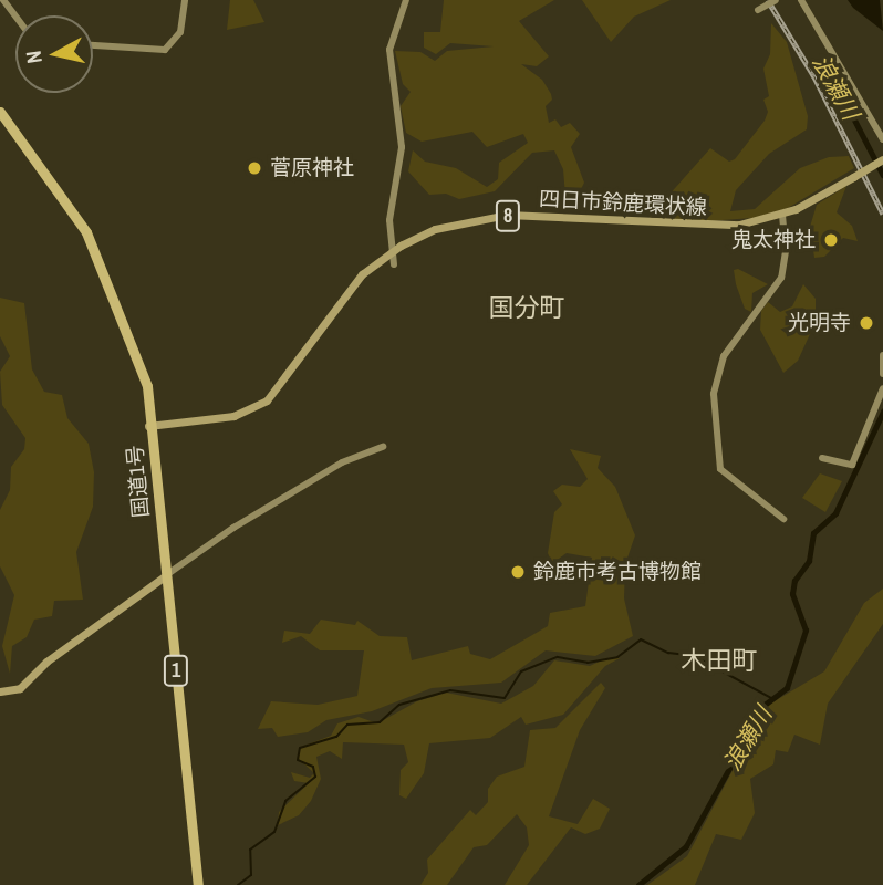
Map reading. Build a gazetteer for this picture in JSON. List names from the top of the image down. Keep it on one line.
{"streets":{"highway":["国道1号","1"],"main road":["四日市鈴鹿環状線","8"]},"crossings":[["四日市鈴鹿環状線","国道1号"]],"districts":["国分町","木田町"],"water":["浪瀬川"],"places":["菅原神社","鬼太神社","光明寺","鈴鹿市考古博物館"],"north":"left"}
